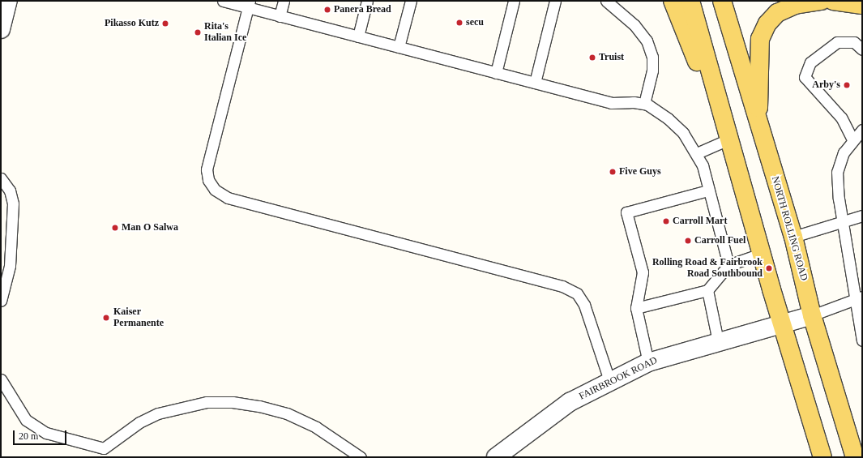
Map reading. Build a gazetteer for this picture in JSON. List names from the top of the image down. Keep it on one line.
{"streets":{"main road":["NORTH ROLLING ROAD"],"street":["FAIRBROOK ROAD"]},"crossings":[["NORTH ROLLING ROAD","FAIRBROOK ROAD"]],"places":["Panera Bread","secu","Pikasso Kutz","Rita's Italian Ice","Truist","Arby's","Five Guys","Carroll Mart","Man O Salwa","Carroll Fuel","Rolling Road & Fairbrook Road Southbound","Kaiser Permanente"],"scale_bar":"20 m"}
